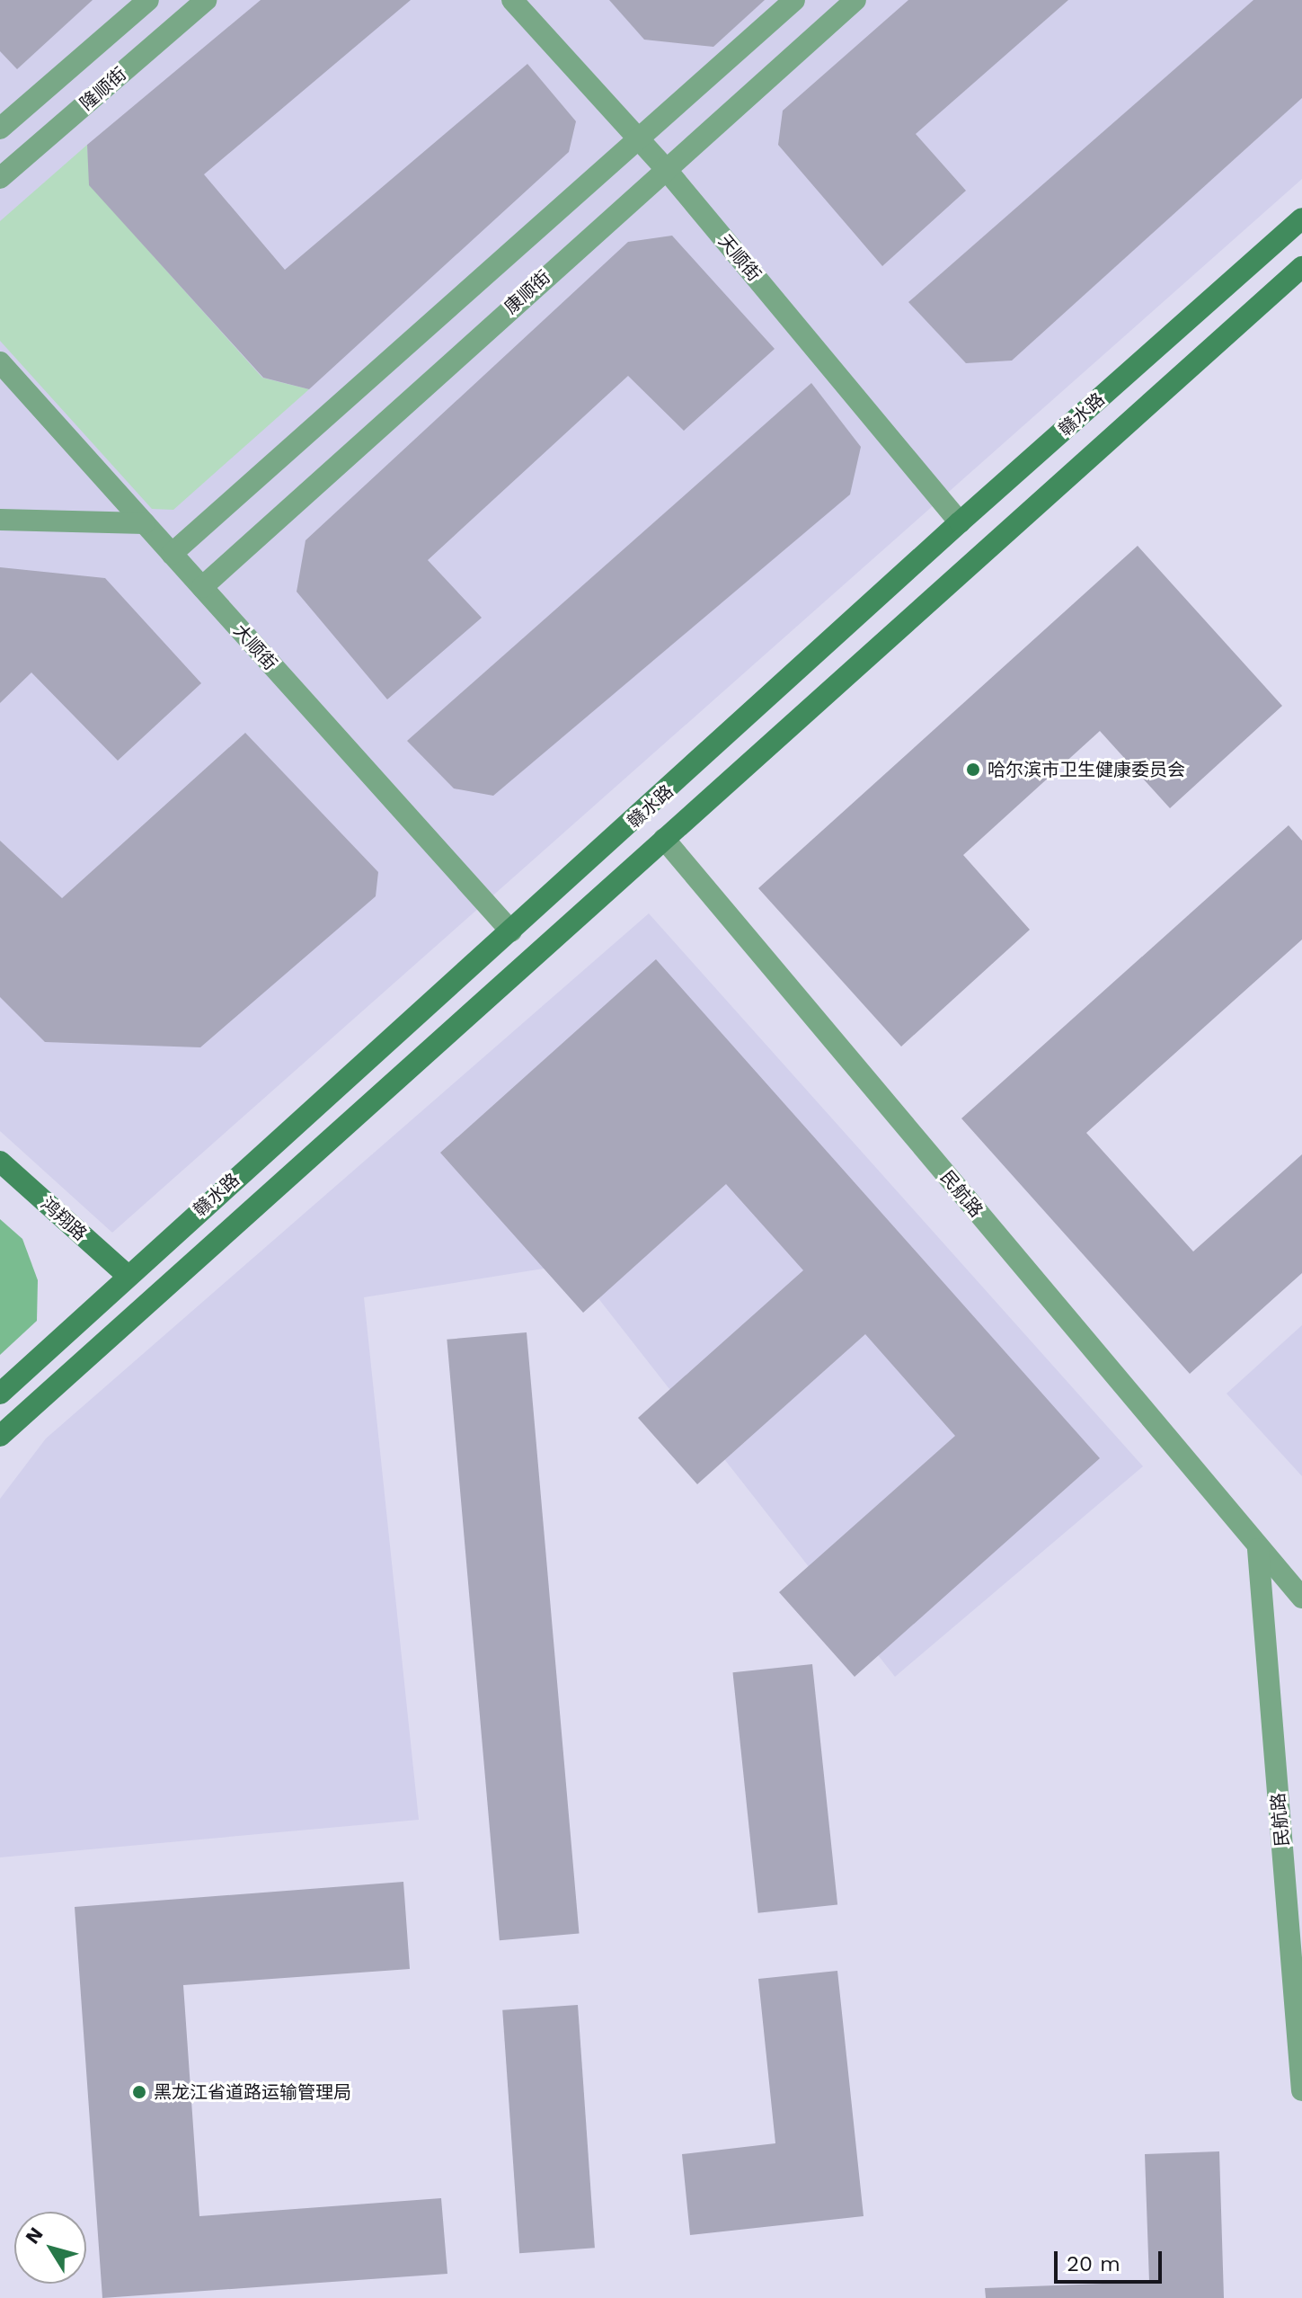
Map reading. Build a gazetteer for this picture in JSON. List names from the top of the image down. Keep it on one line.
{"streets":{"main road":["赣水路","鸿翔路"],"street":["隆顺街","天顺街","康顺街","大顺街","民航路"]},"crossings":[["天顺街","康顺街"],["天顺街","赣水路"],["康顺街","大顺街"],["赣水路","大顺街"],["赣水路","民航路"],["赣水路","鸿翔路"]],"places":["哈尔滨市卫生健康委员会","黑龙江省道路运输管理局"],"scale_bar":"20 m","north":"top left"}
